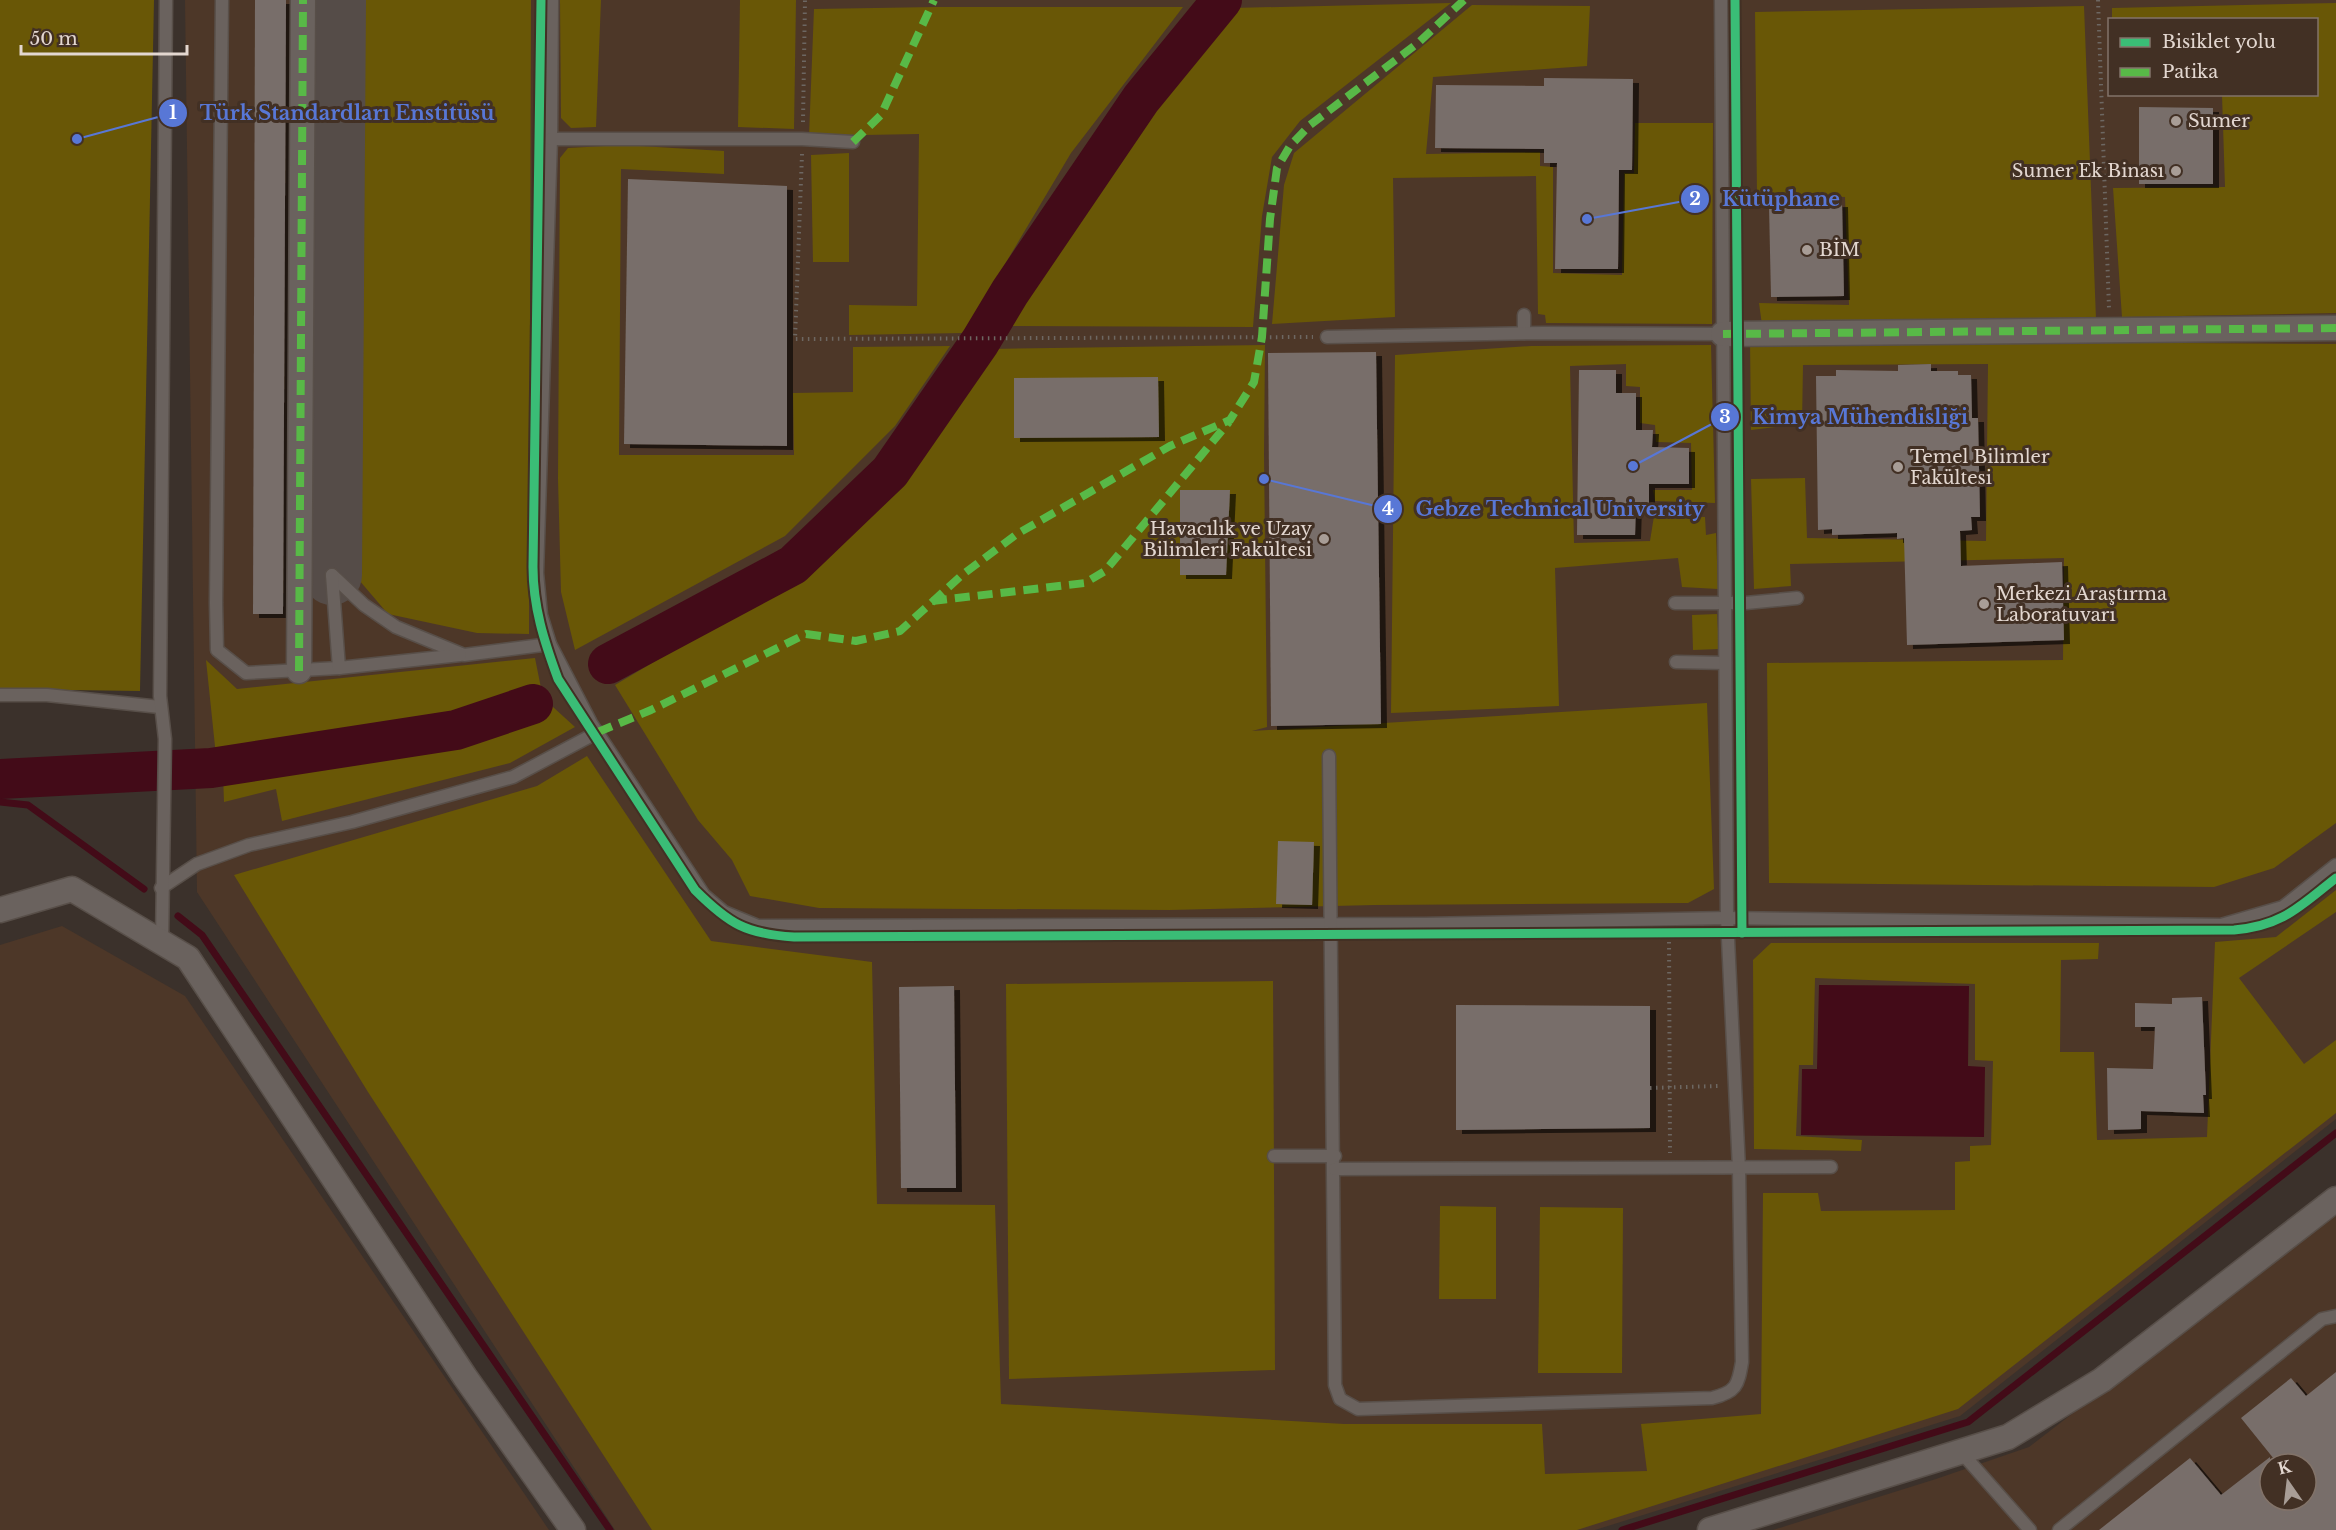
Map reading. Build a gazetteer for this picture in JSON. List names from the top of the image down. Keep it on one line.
{"places":["Sumer","Türk Standardları Enstitüsü","Sumer Ek Binası","Kütüphane","BİM","Kimya Mühendisliği","Temel Bilimler Fakültesi","Gebze Technical University","Havacılık ve Uzay Bilimleri Fakültesi","Merkezi Araştırma Laboratuvarı"],"legend":["Bisiklet yolu","Patika"],"scale_bar":"50 m","north":"top"}
